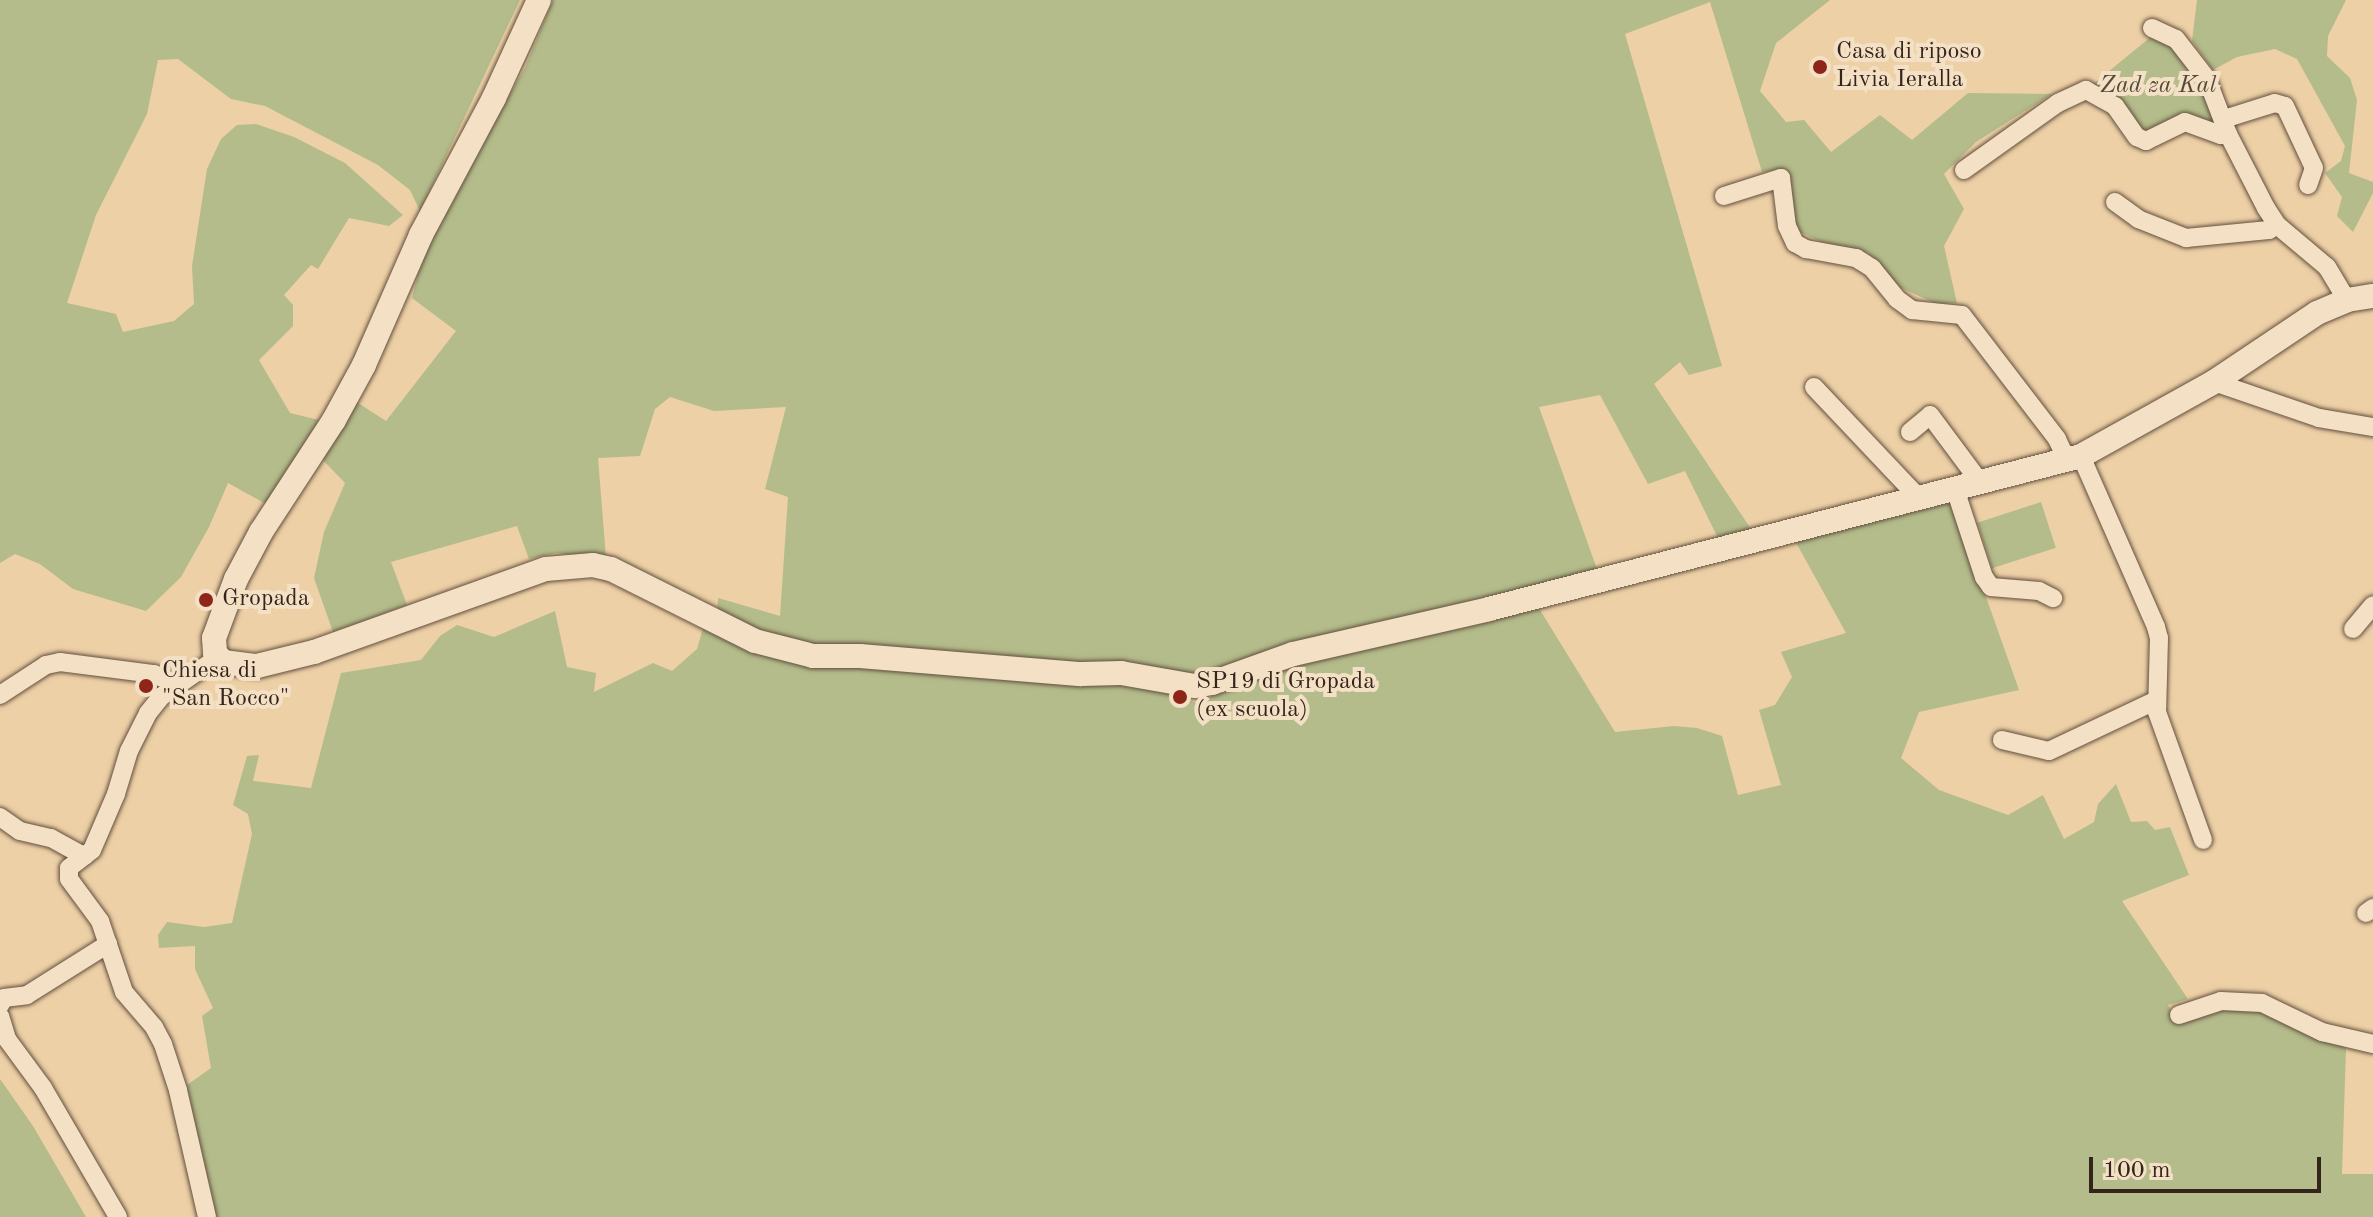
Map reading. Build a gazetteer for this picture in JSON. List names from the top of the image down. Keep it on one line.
{"parks":["Zad za Kal"],"places":["Casa di riposo Livia Ieralla","Gropada","Chiesa di \"San Rocco\"","SP19 di Gropada (ex scuola)"],"scale_bar":"100 m"}
